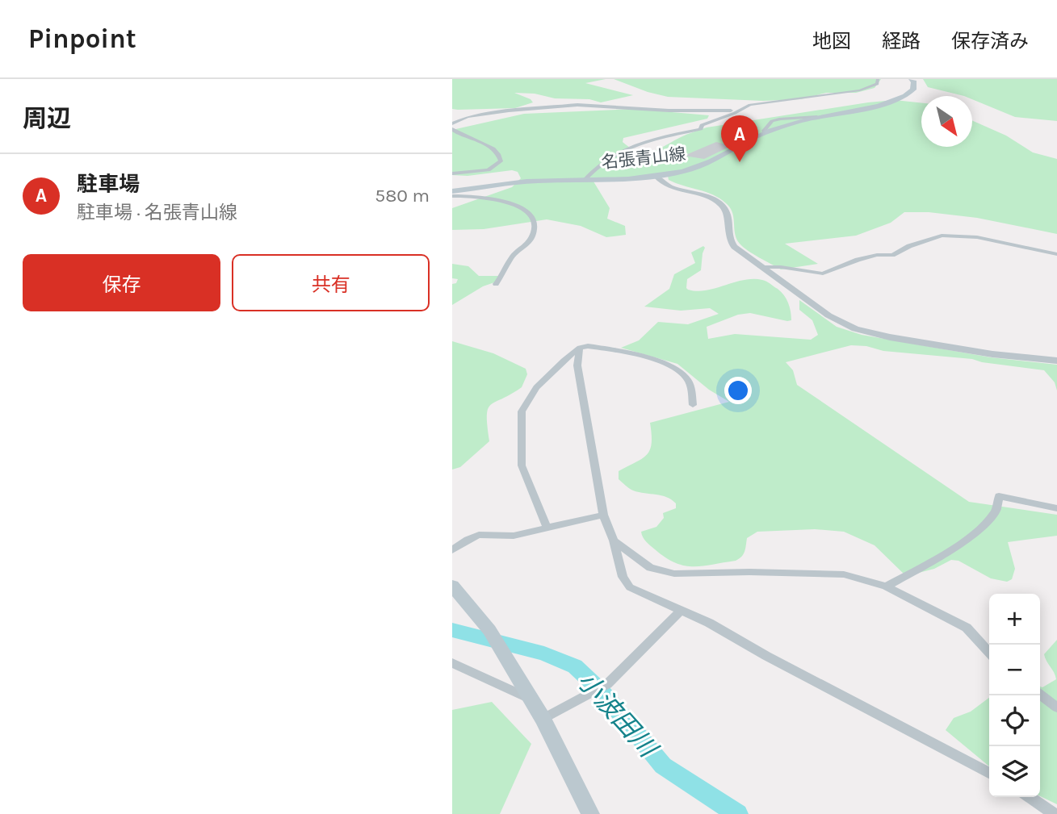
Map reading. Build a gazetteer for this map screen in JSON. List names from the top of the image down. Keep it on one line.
{"streets":{"main road":["名張青山線"]},"water":["小波田川"],"north":"bottom right","page":{"header":"Pinpoint","nav":["地図","経路","保存済み"],"heading":"周辺","pins":"A","list":[{"mark":"A","name":"駐車場","note":"駐車場 · 名張青山線","value":"580 m"}],"buttons":["保存","共有"],"map_buttons":["+","−"]}}
